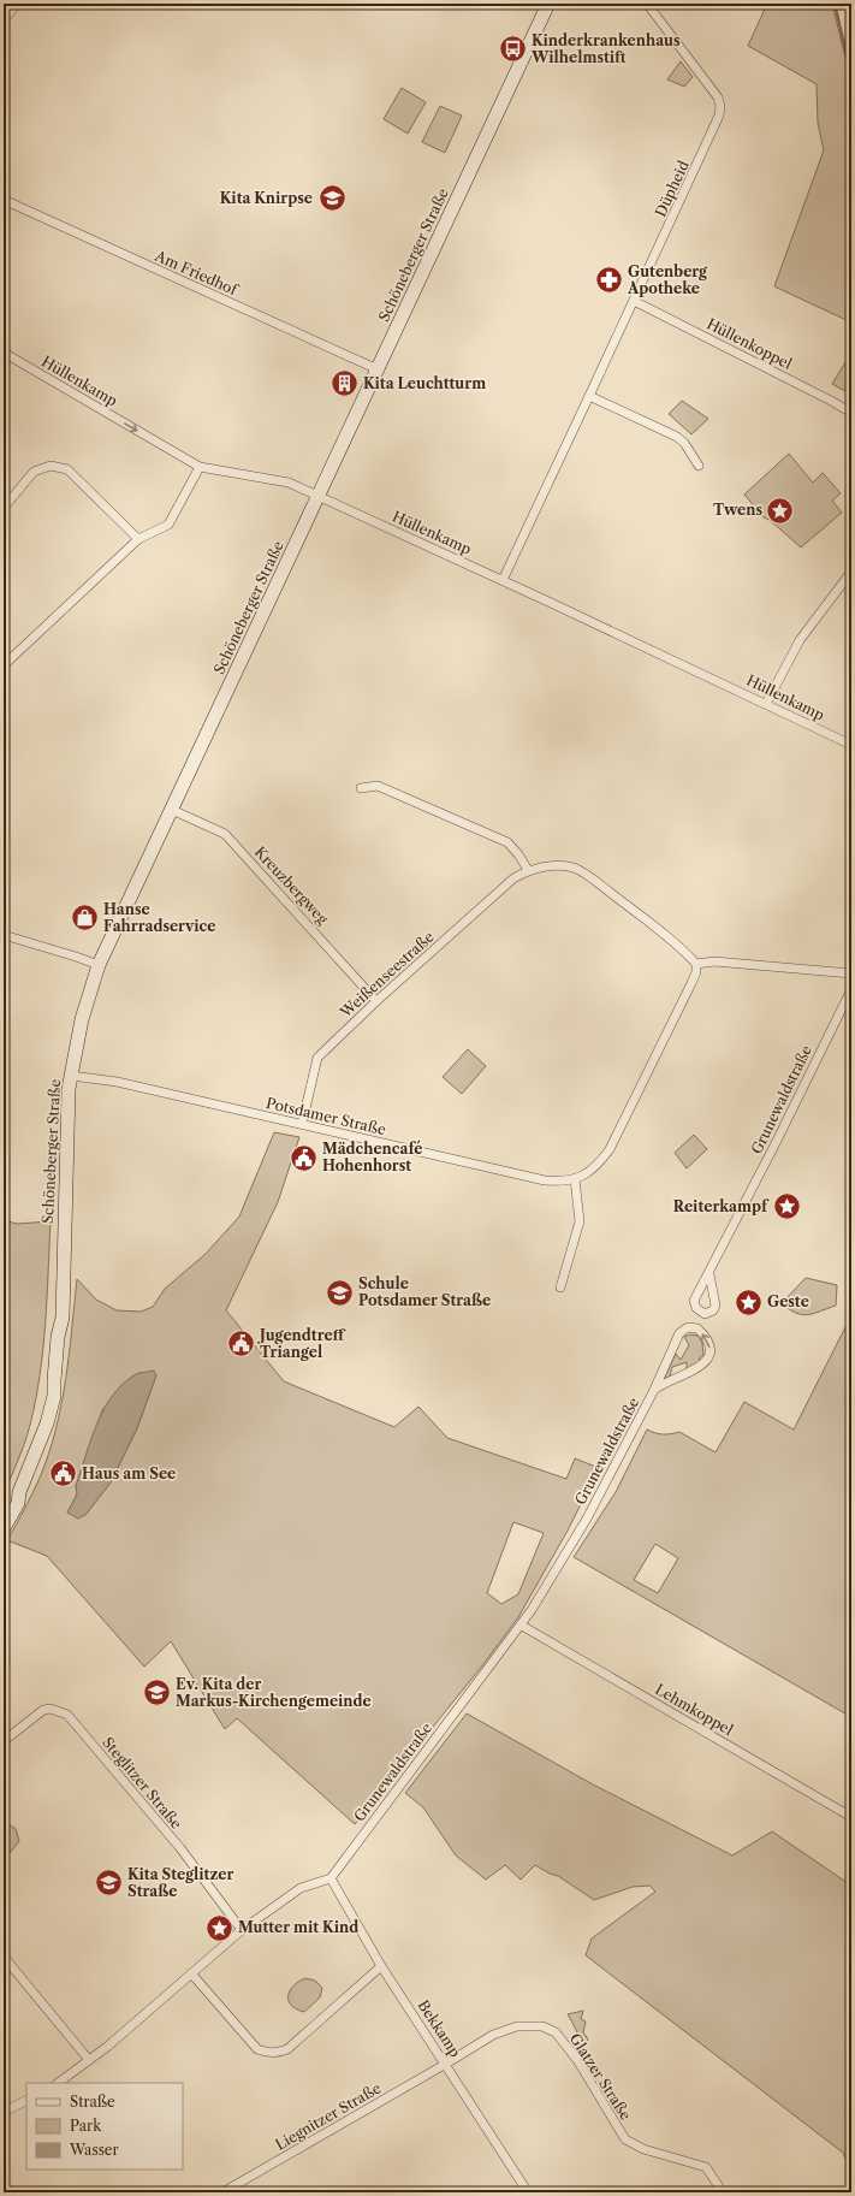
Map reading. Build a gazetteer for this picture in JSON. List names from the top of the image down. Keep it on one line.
{"streets":{"street":["Düpheid","Schöneberger Straße","Am Friedhof","Hüllenkoppel","Hüllenkamp","Kreuzbergweg","Weißenseestraße","Grunewaldstraße","Potsdamer Straße","Lehmkoppel","Steglitzer Straße","Bekkamp","Glatzer Straße","Liegnitzer Straße"]},"crossings":[["Düpheid","Hüllenkoppel"],["Düpheid","Hüllenkamp"],["Schöneberger Straße","Am Friedhof"],["Schöneberger Straße","Hüllenkamp"],["Schöneberger Straße","Kreuzbergweg"],["Schöneberger Straße","Potsdamer Straße"],["Kreuzbergweg","Weißenseestraße"],["Weißenseestraße","Potsdamer Straße"],["Grunewaldstraße","Lehmkoppel"],["Grunewaldstraße","Bekkamp"],["Bekkamp","Glatzer Straße"],["Bekkamp","Liegnitzer Straße"],["Glatzer Straße","Liegnitzer Straße"]],"places":{"bus stop":["Kinderkrankenhaus Wilhelmstift"],"school or university":["Kita Knirpse","Schule Potsdamer Straße","Ev. Kita der Markus-Kirchengemeinde","Kita Steglitzer Straße"],"pharmacy":["Gutenberg Apotheke"],"building":["Kita Leuchtturm"],"place":["Twens","Reiterkampf","Geste","Mutter mit Kind"],"shop":["Hanse Fahrradservice"],"public building":["Mädchencafé Hohenhorst","Jugendtreff Triangel","Haus am See"]},"legend":["Straße","Park","Wasser"]}
